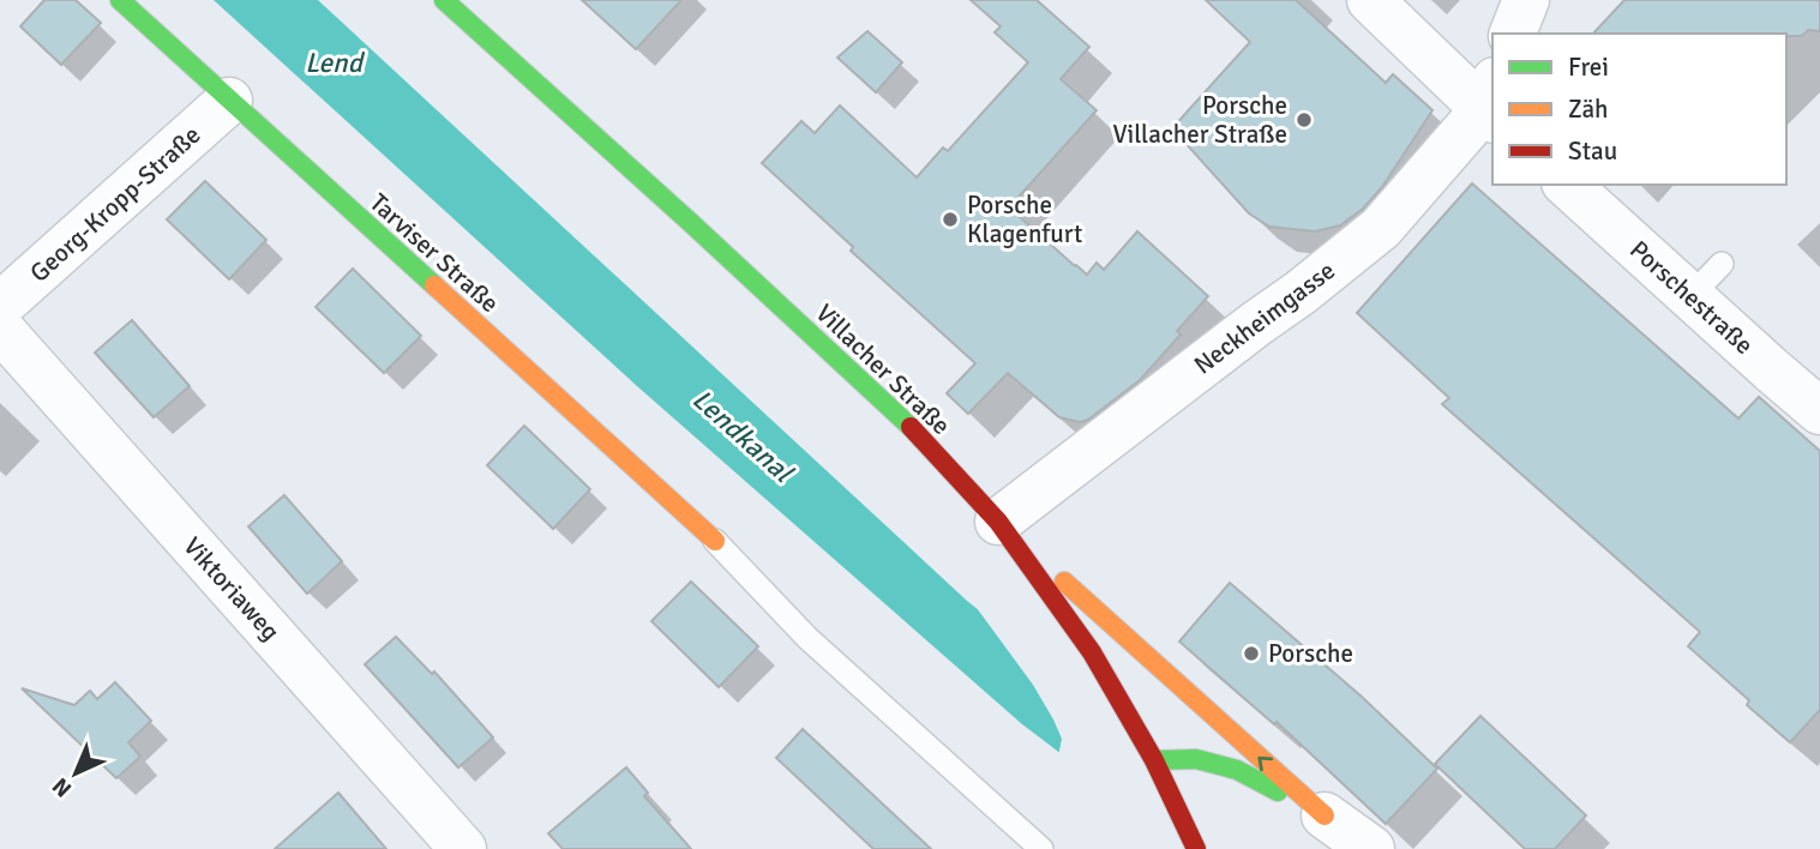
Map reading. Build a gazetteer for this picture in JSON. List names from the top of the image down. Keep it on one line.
{"streets":{"main road":["Tarviser Straße","Villacher Straße"],"street":["Georg-Kropp-Straße","Porschestraße","Neckheimgasse","Viktoriaweg"]},"crossings":[["Georg-Kropp-Straße","Tarviser Straße"],["Neckheimgasse","Villacher Straße"]],"water":["Lend","Lendkanal"],"places":["Porsche Villacher Straße","Porsche Klagenfurt","Porsche"],"legend":["Frei","Zäh","Stau"],"north":"bottom left"}
